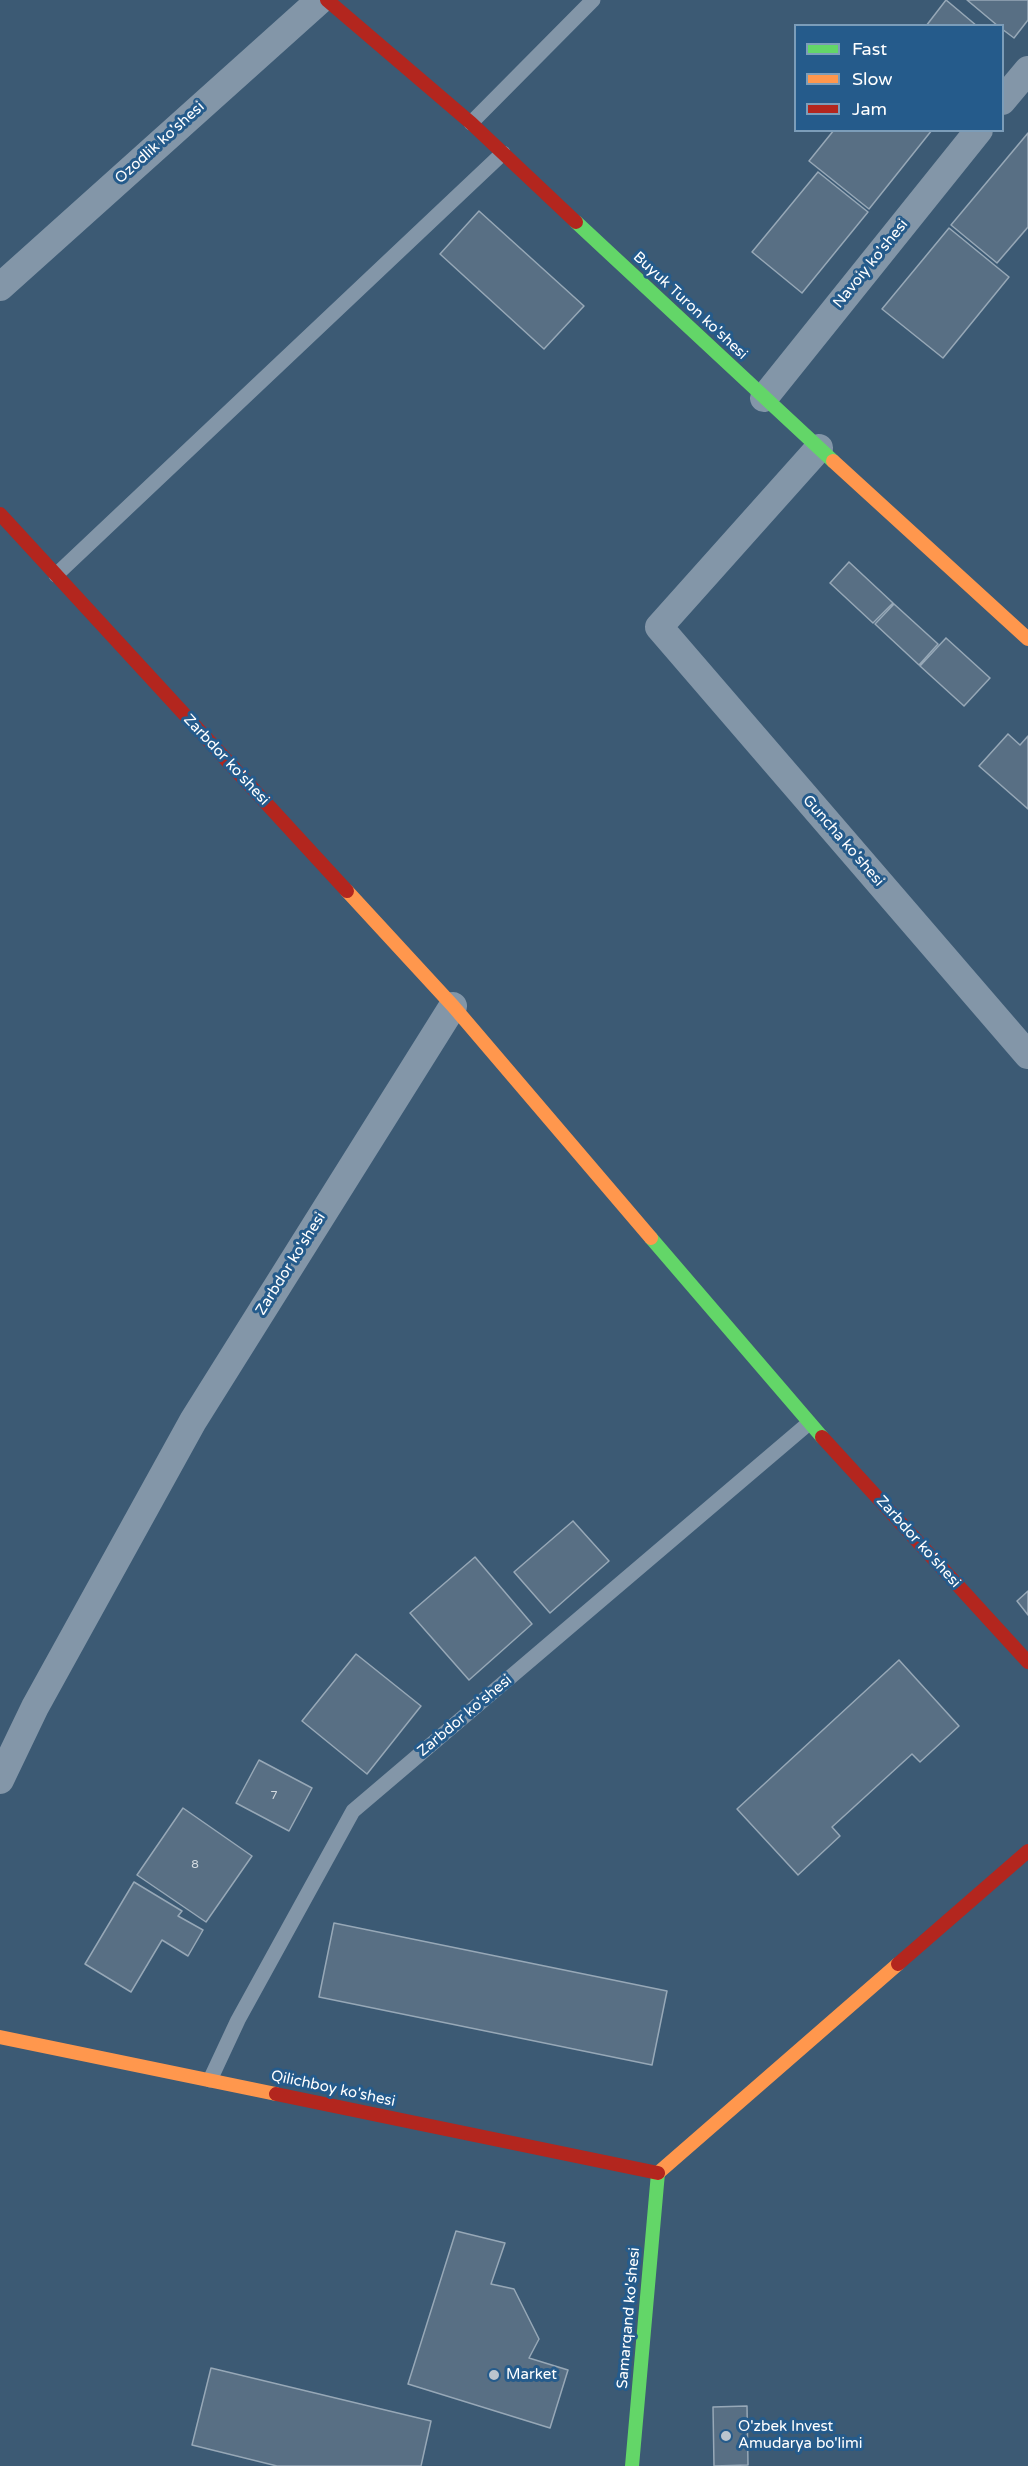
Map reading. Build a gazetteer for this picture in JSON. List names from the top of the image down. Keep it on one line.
{"streets":{"street":["Ozodlik ko'shesi","Navoiy ko'shesi","Buyuk Turon ko'shesi","Zarbdor ko'shesi","Guncha ko'shesi","Qilichboy ko'shesi","Samarqand ko'shesi"]},"crossings":[["Navoiy ko'shesi","Buyuk Turon ko'shesi"],["Buyuk Turon ko'shesi","Guncha ko'shesi"],["Zarbdor ko'shesi","Qilichboy ko'shesi"],["Qilichboy ko'shesi","Samarqand ko'shesi"]],"places":["Market","O'zbek Invest Amudarya bo'limi"],"house_numbers":["7","8"],"legend":["Fast","Slow","Jam"]}
